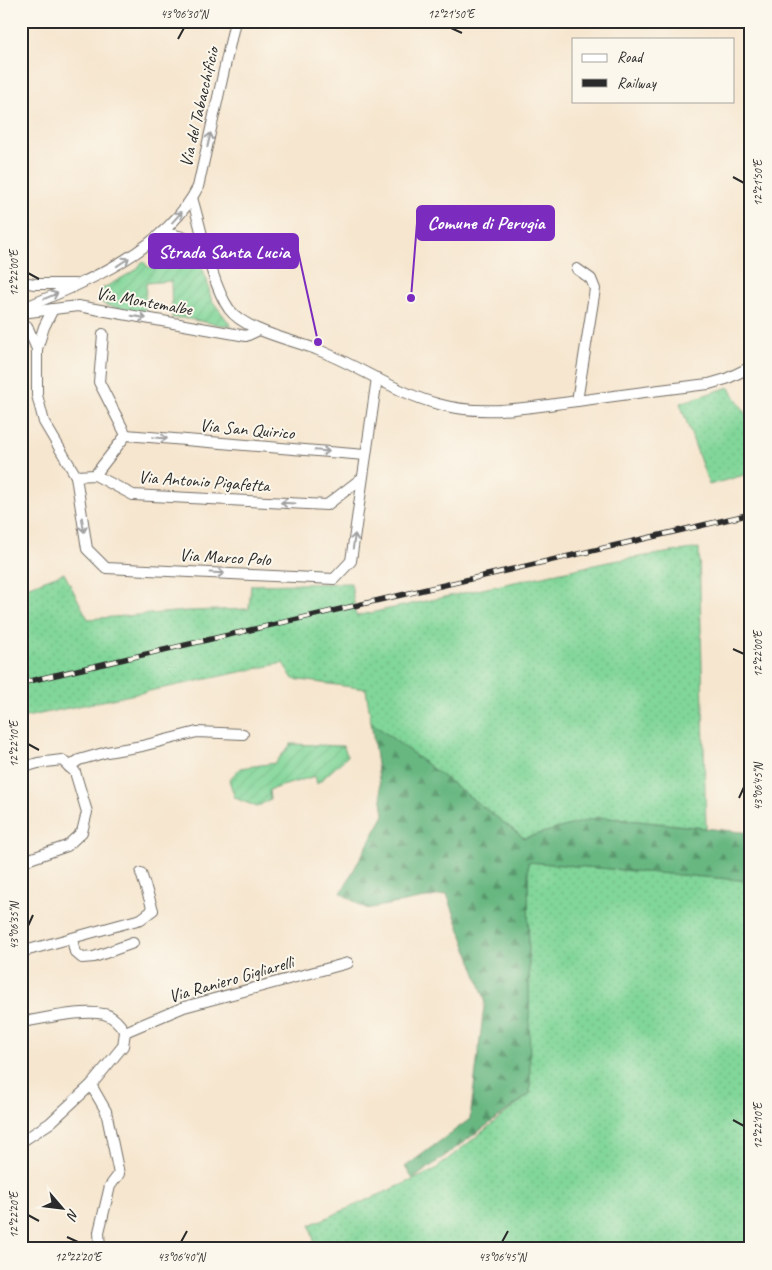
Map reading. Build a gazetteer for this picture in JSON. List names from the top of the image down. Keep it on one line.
{"streets":{"street":["Via del Tabacchificio","Via Montemalbe","Via San Quirico","Via Antonio Pigafetta","Via Marco Polo","Via Raniero Gigliarelli"]},"crossings":[["Via Antonio Pigafetta","Via Marco Polo"]],"one_way":["Via del Tabacchificio","Via Montemalbe","Via San Quirico","Via Antonio Pigafetta"],"places":["Comune di Perugia","Strada Santa Lucia"],"legend":["Road","Railway"],"north":"bottom right","coordinates":["43°06'30\"N","12°21'50\"E","12°22'00\"E","12°22'10\"E","43°06'45\"N","43°06'35\"N","12°22'20\"E","43°06'40\"N"]}
